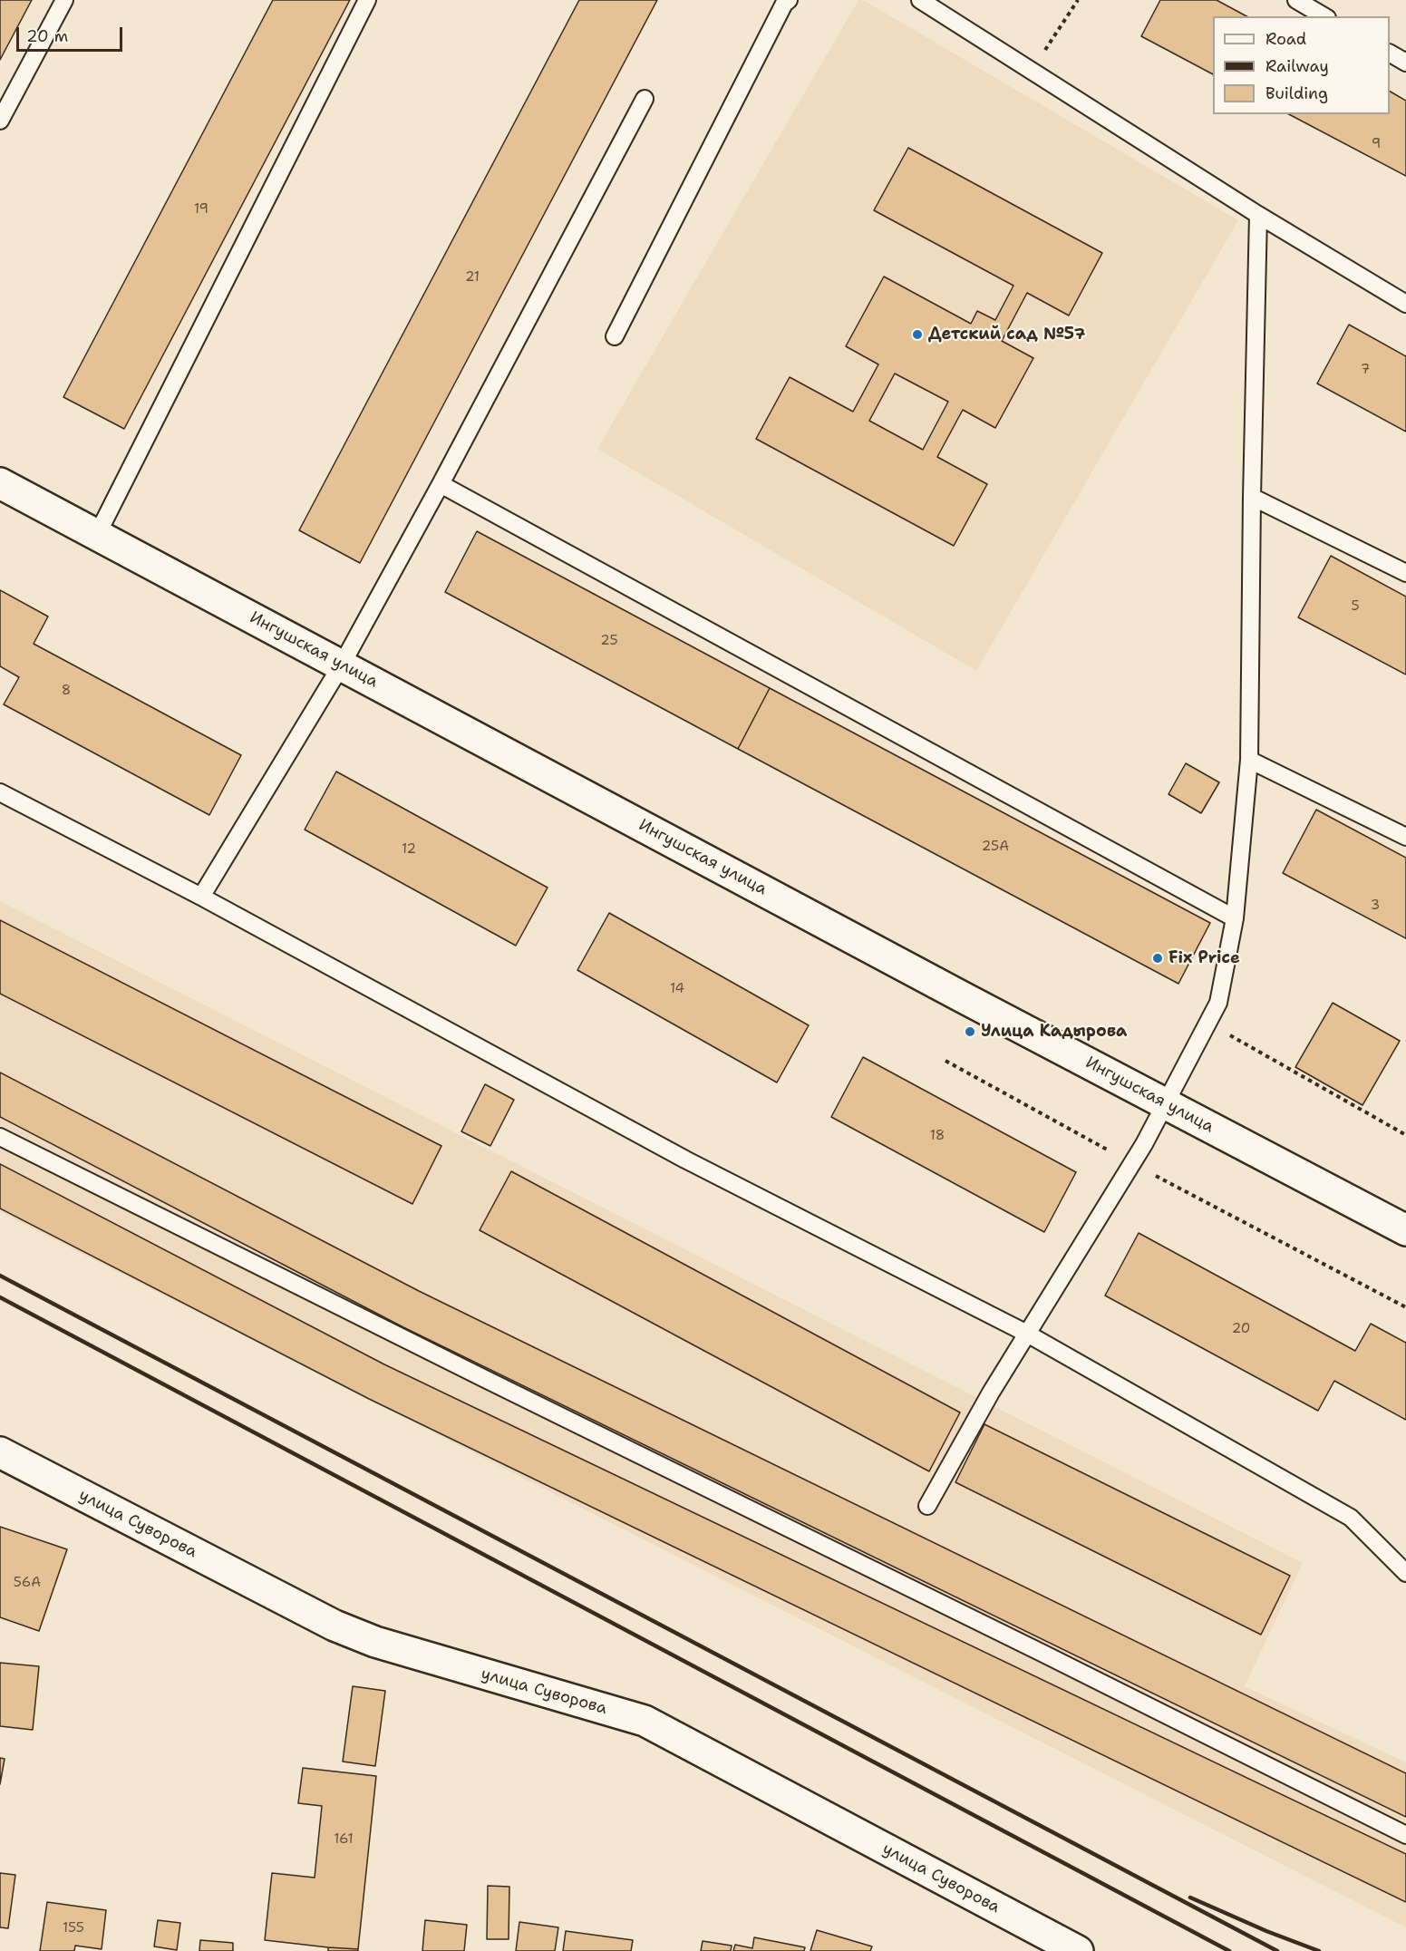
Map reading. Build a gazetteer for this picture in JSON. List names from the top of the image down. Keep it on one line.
{"streets":{"street":["Ингушская улица","улица Суворова"]},"places":["Детский сад №57","Fix Price","Улица Кадырова"],"house_numbers":["9","19","21","7","5","25","8","25А","12","3","14","18","20","56А","161","155"],"legend":["Road","Railway","Building"],"scale_bar":"20 m"}
